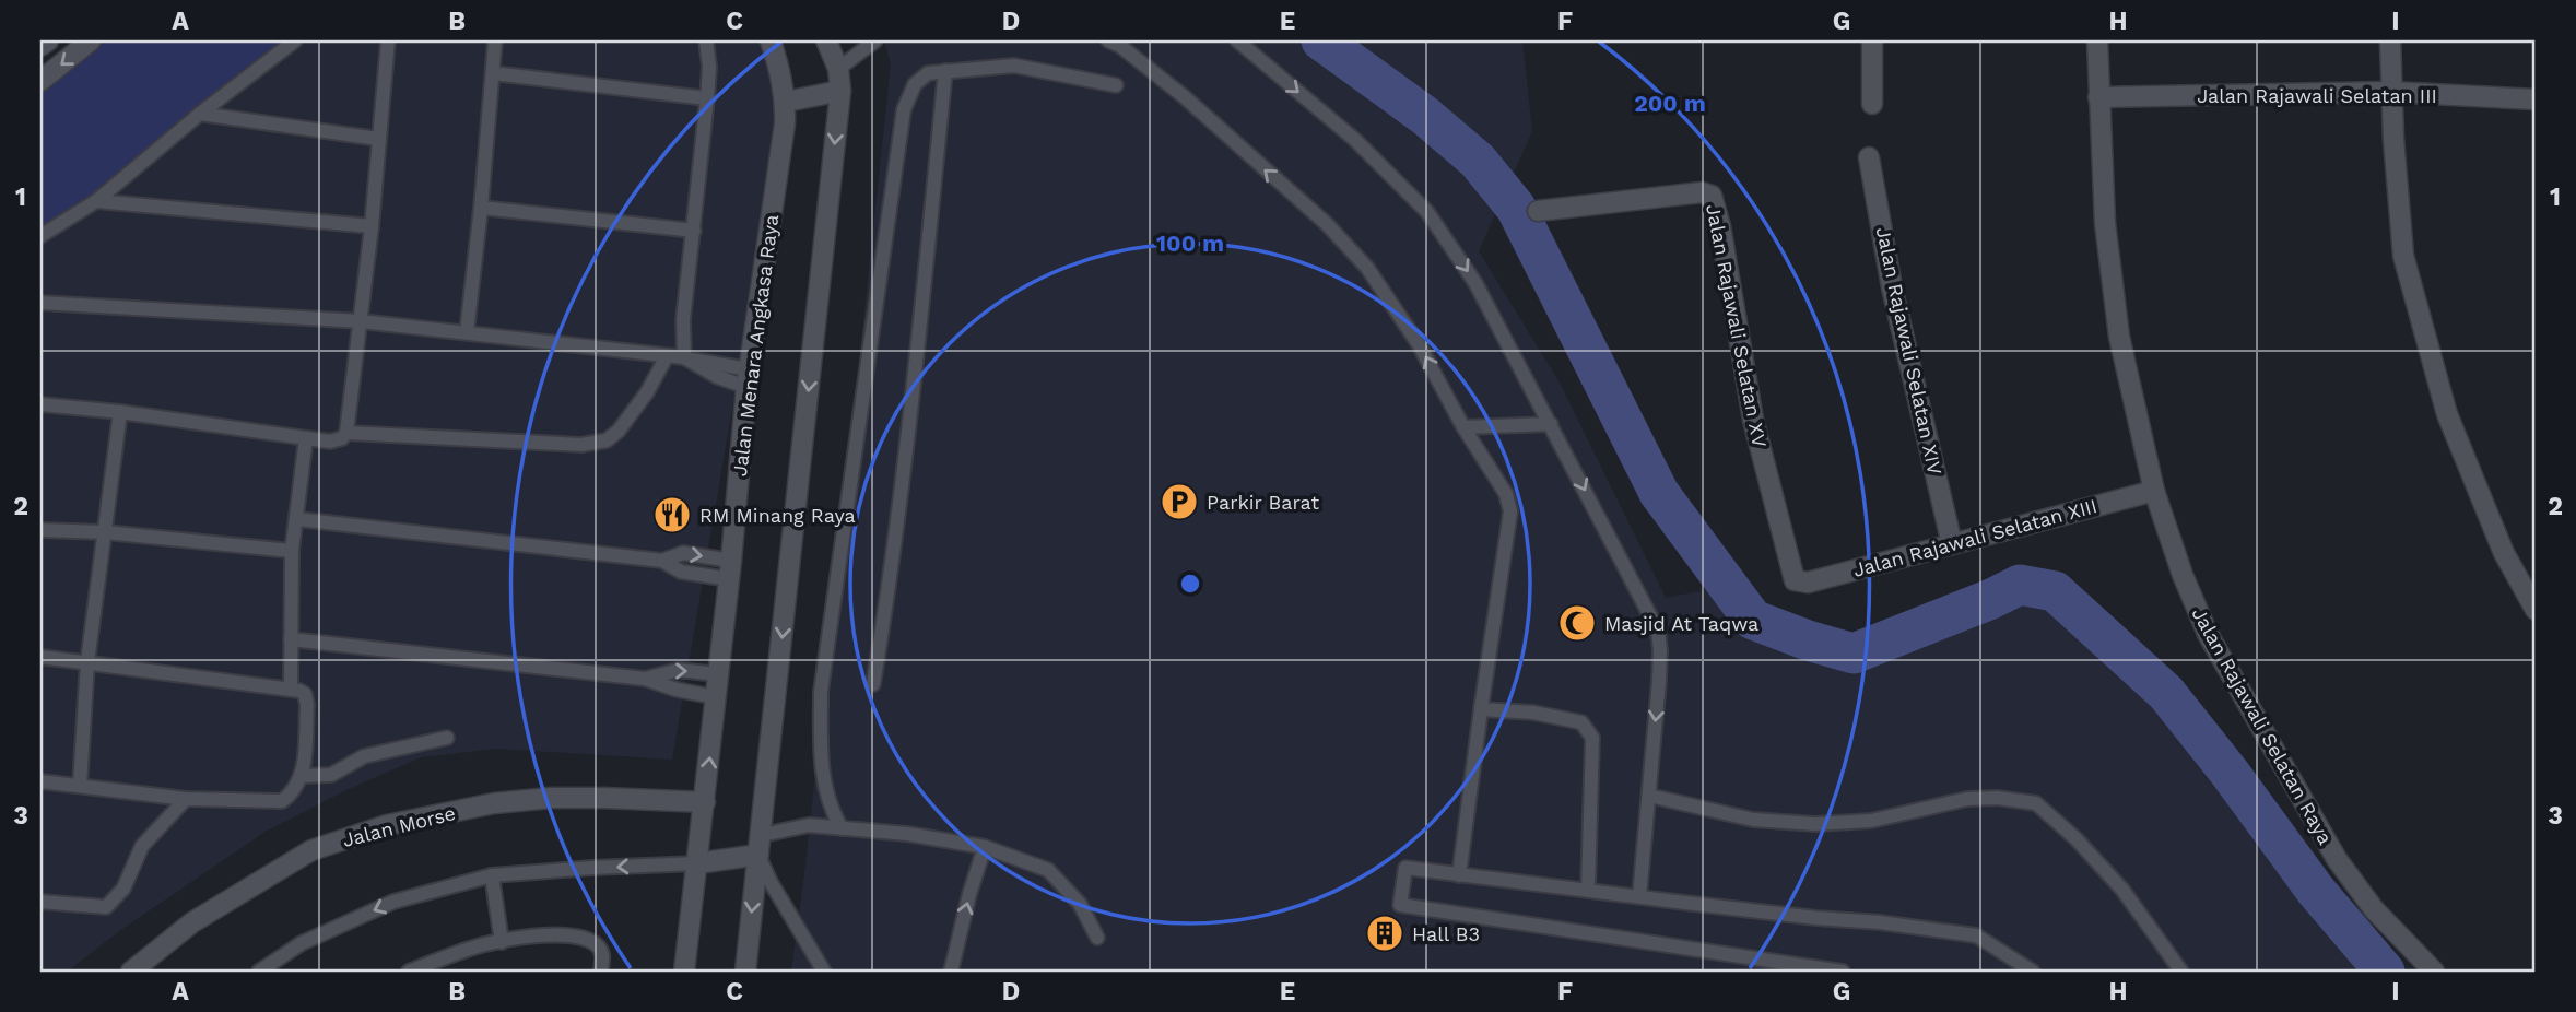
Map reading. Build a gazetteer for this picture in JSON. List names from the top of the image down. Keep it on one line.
{"streets":{"street":["Jalan Rajawali Selatan III","Jalan Rajawali Selatan XV","Jalan Menara Angkasa Raya","Jalan Rajawali Selatan XIV","Jalan Rajawali Selatan XIII","Jalan Rajawali Selatan Raya","Jalan Morse"]},"crossings":[["Jalan Rajawali Selatan III","Jalan Rajawali Selatan Raya"],["Jalan Rajawali Selatan XV","Jalan Rajawali Selatan XIII"],["Jalan Menara Angkasa Raya","Jalan Morse"],["Jalan Rajawali Selatan XIV","Jalan Rajawali Selatan XIII"],["Jalan Rajawali Selatan XIII","Jalan Rajawali Selatan Raya"]],"places":{"parking":["Parkir Barat"],"restaurant":["RM Minang Raya"],"mosque":["Masjid At Taqwa"],"building":["Hall B3"]},"grid":{"columns":["A","B","C","D","E","F","G","H","I"],"rows":["1","2","3"]},"rings":["200 m","100 m"]}
